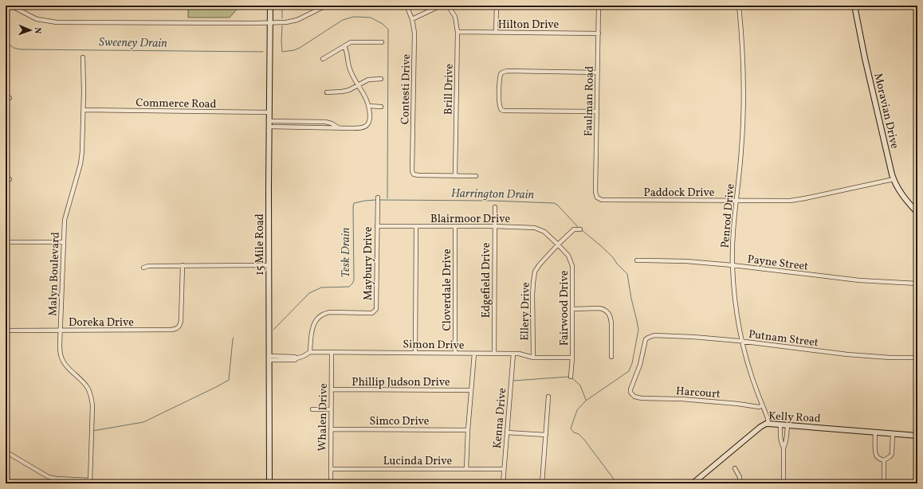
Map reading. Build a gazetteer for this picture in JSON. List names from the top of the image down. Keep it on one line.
{"streets":{"main road":["Moravian Drive","15 Mile Road","Kelly Road"],"street":["Hilton Drive","Contesti Drive","Brill Drive","Faulman Road","Commerce Road","Paddock Drive","Penrod Drive","Blairmoor Drive","Payne Street","Maybury Drive","Malyn Boulevard","Edgefield Drive","Cloverdale Drive","Fairwood Drive","Ellery Drive","Doreka Drive","Putnam Street","Simon Drive","Phillip Judson Drive","Harcourt","Whalen Drive","Kenna Drive","Simco Drive","Lucinda Drive"]},"crossings":[["Hilton Drive","Brill Drive"],["Hilton Drive","Faulman Road"],["Contesti Drive","Brill Drive"],["Faulman Road","Paddock Drive"],["Commerce Road","15 Mile Road"],["Commerce Road","Malyn Boulevard"],["Moravian Drive","Paddock Drive"],["Paddock Drive","Penrod Drive"],["Penrod Drive","Payne Street"],["Penrod Drive","Putnam Street"],["Penrod Drive","Harcourt"],["Penrod Drive","Kelly Road"],["Blairmoor Drive","Maybury Drive"],["Blairmoor Drive","Edgefield Drive"],["Blairmoor Drive","Cloverdale Drive"],["Blairmoor Drive","Fairwood Drive"],["Blairmoor Drive","Ellery Drive"],["15 Mile Road","Simon Drive"],["Maybury Drive","Simon Drive"],["Malyn Boulevard","Doreka Drive"],["Edgefield Drive","Simon Drive"],["Cloverdale Drive","Simon Drive"],["Fairwood Drive","Ellery Drive"],["Fairwood Drive","Simon Drive"],["Ellery Drive","Simon Drive"],["Putnam Street","Harcourt"],["Simon Drive","Whalen Drive"],["Simon Drive","Kenna Drive"],["Phillip Judson Drive","Whalen Drive"],["Whalen Drive","Simco Drive"],["Whalen Drive","Lucinda Drive"],["Kenna Drive","Lucinda Drive"]],"water":["Sweeney Drain","Harrington Drain","Tesk Drain"],"north":"right"}
